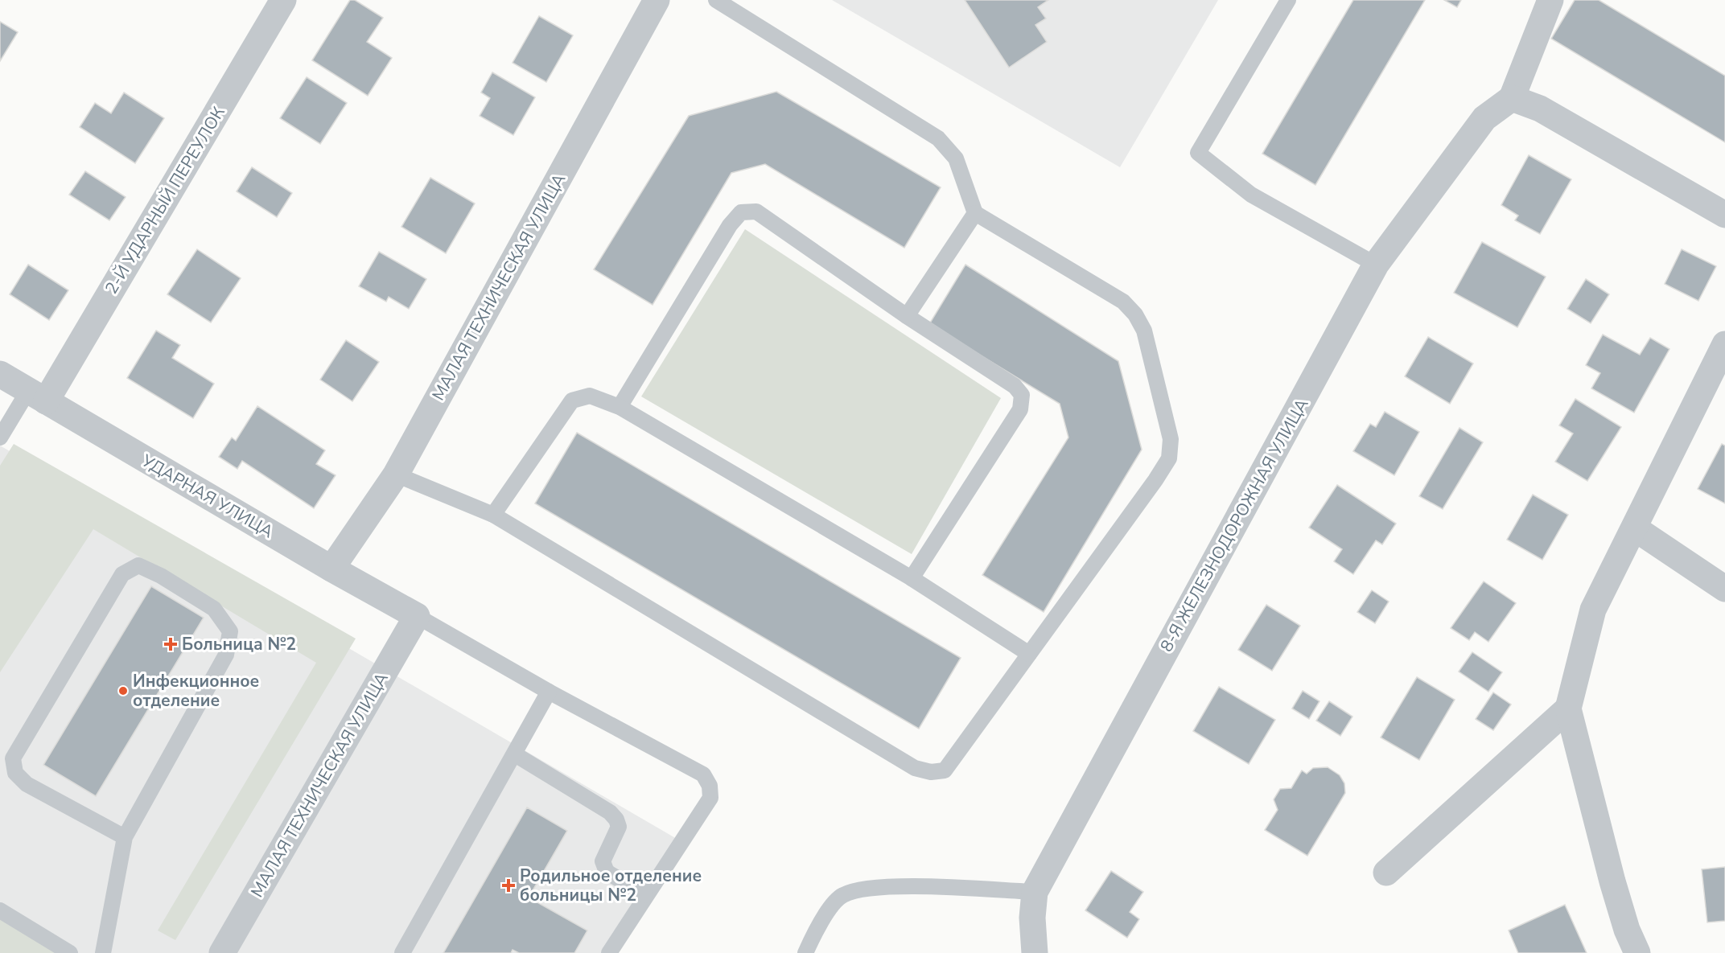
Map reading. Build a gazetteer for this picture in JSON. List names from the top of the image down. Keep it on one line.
{"streets":{"street":["2-Й УДАРНЫЙ ПЕРЕУЛОК","МАЛАЯ ТЕХНИЧЕСКАЯ УЛИЦА","УДАРНАЯ УЛИЦА","8-Я ЖЕЛЕЗНОДОРОЖНАЯ УЛИЦА"]},"crossings":[["2-Й УДАРНЫЙ ПЕРЕУЛОК","УДАРНАЯ УЛИЦА"],["МАЛАЯ ТЕХНИЧЕСКАЯ УЛИЦА","УДАРНАЯ УЛИЦА"]],"places":{"health":["Больница №2","Родильное отделение больницы №2"],"other":["Инфекционное отделение"]}}
